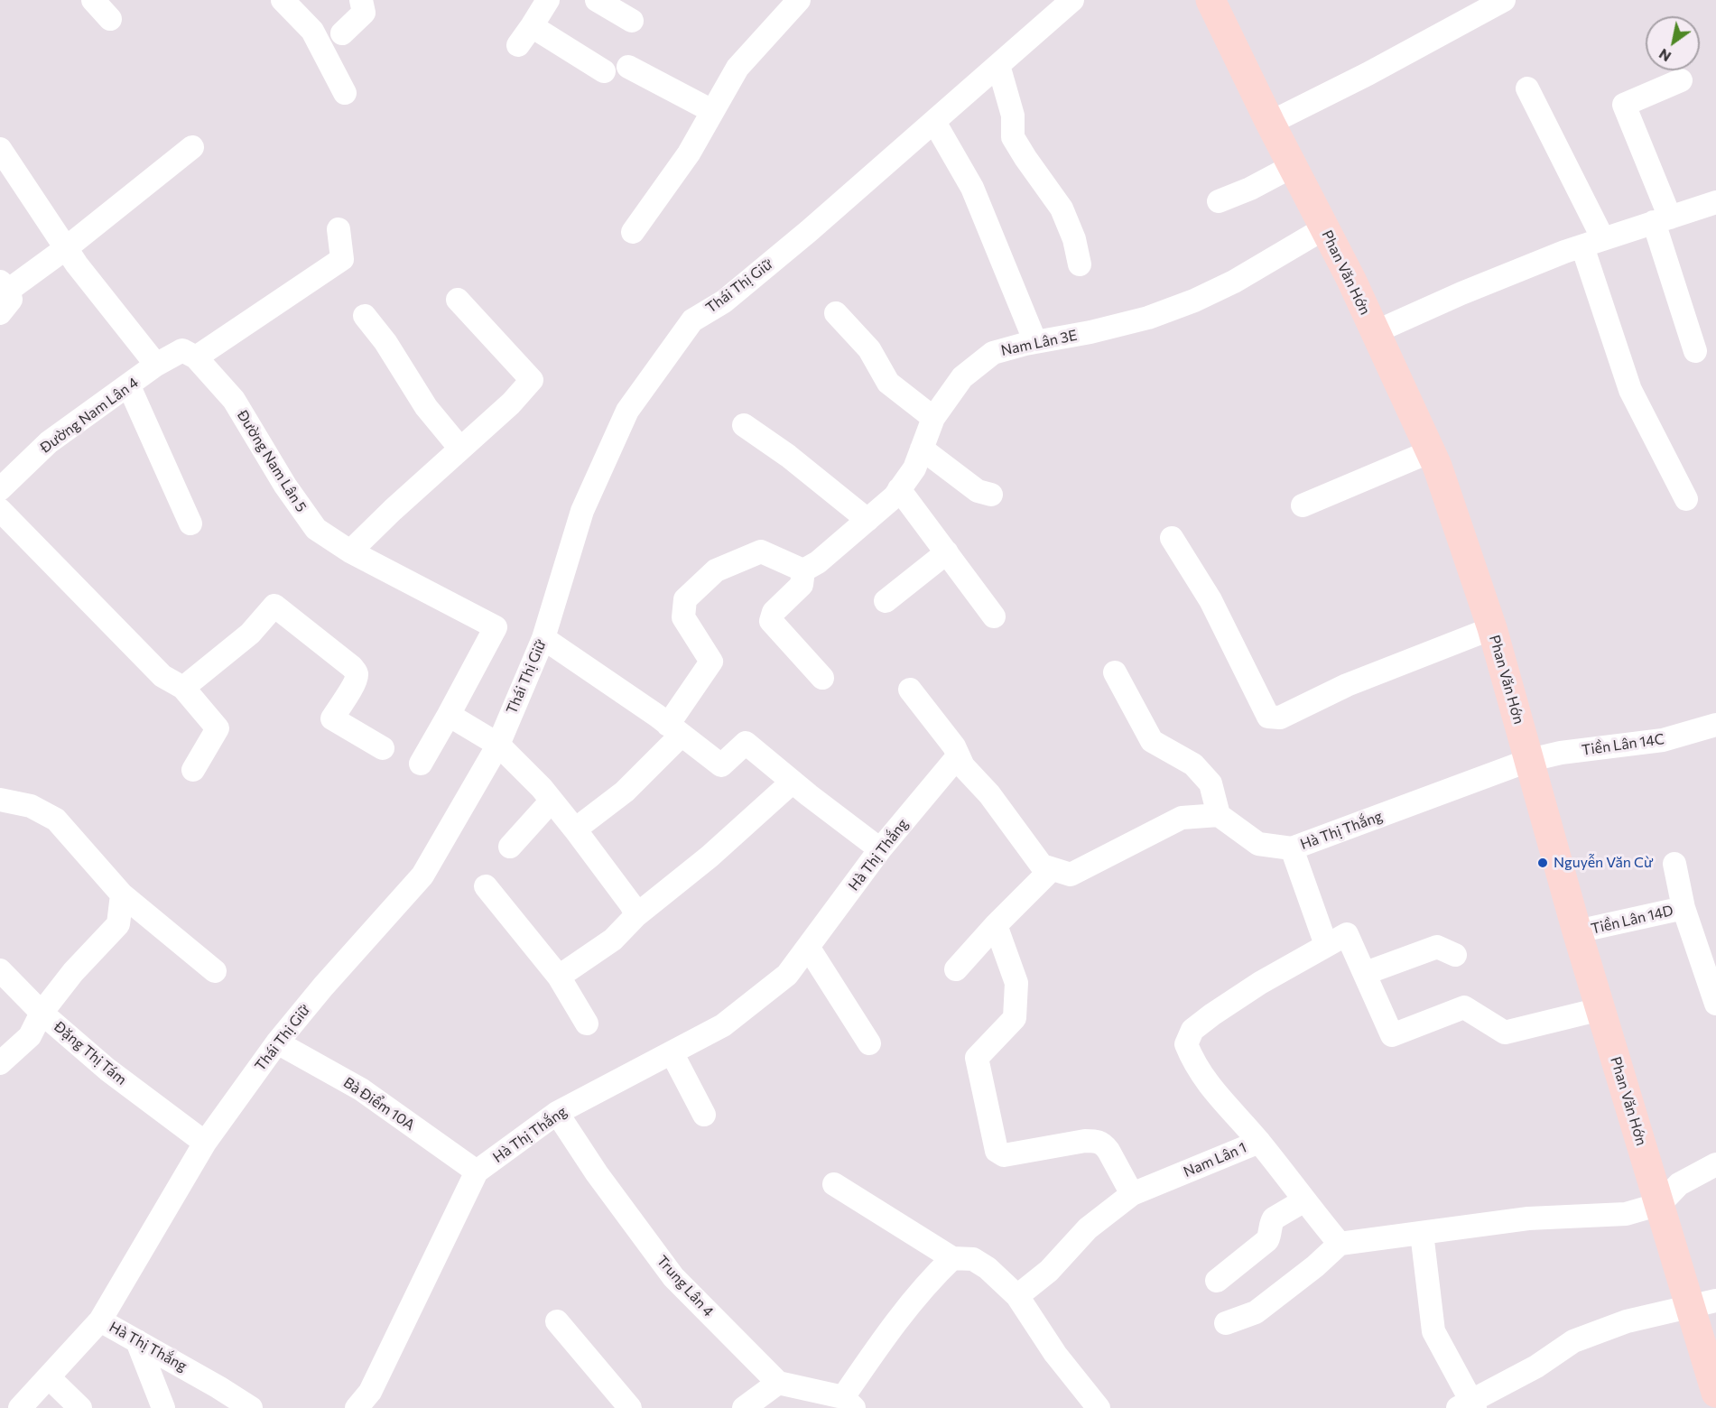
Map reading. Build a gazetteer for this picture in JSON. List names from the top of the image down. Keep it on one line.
{"streets":{"main road":["Phan Văn Hớn"],"street":["Thái Thị Giữ","Nam Lân 3E","Đường Nam Lân 4","Đường Nam Lân 5","Tiền Lân 14C","Hà Thị Thắng","Tiền Lân 14D","Đặng Thị Tám","Bà Điểm 10A","Nam Lân 1","Trung Lân 4"]},"crossings":[["Phan Văn Hớn","Nam Lân 3E"],["Phan Văn Hớn","Tiền Lân 14C"],["Phan Văn Hớn","Hà Thị Thắng"],["Phan Văn Hớn","Tiền Lân 14D"],["Thái Thị Giữ","Hà Thị Thắng"],["Thái Thị Giữ","Đặng Thị Tám"],["Thái Thị Giữ","Bà Điểm 10A"],["Tiền Lân 14C","Hà Thị Thắng"],["Hà Thị Thắng","Bà Điểm 10A"],["Hà Thị Thắng","Trung Lân 4"]],"places":["Nguyễn Văn Cừ"],"north":"bottom left"}
